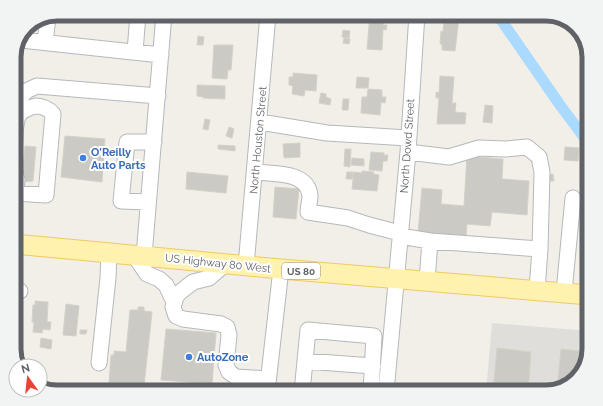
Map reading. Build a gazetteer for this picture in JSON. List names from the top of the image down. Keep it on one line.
{"streets":{"main road":["US Highway 80 West","US 80"],"street":["North Houston Street","North Dowd Street"]},"crossings":[["North Houston Street","US Highway 80 West"],["North Dowd Street","US Highway 80 West"]],"places":["O'Reilly Auto Parts","AutoZone"],"north":"top"}
